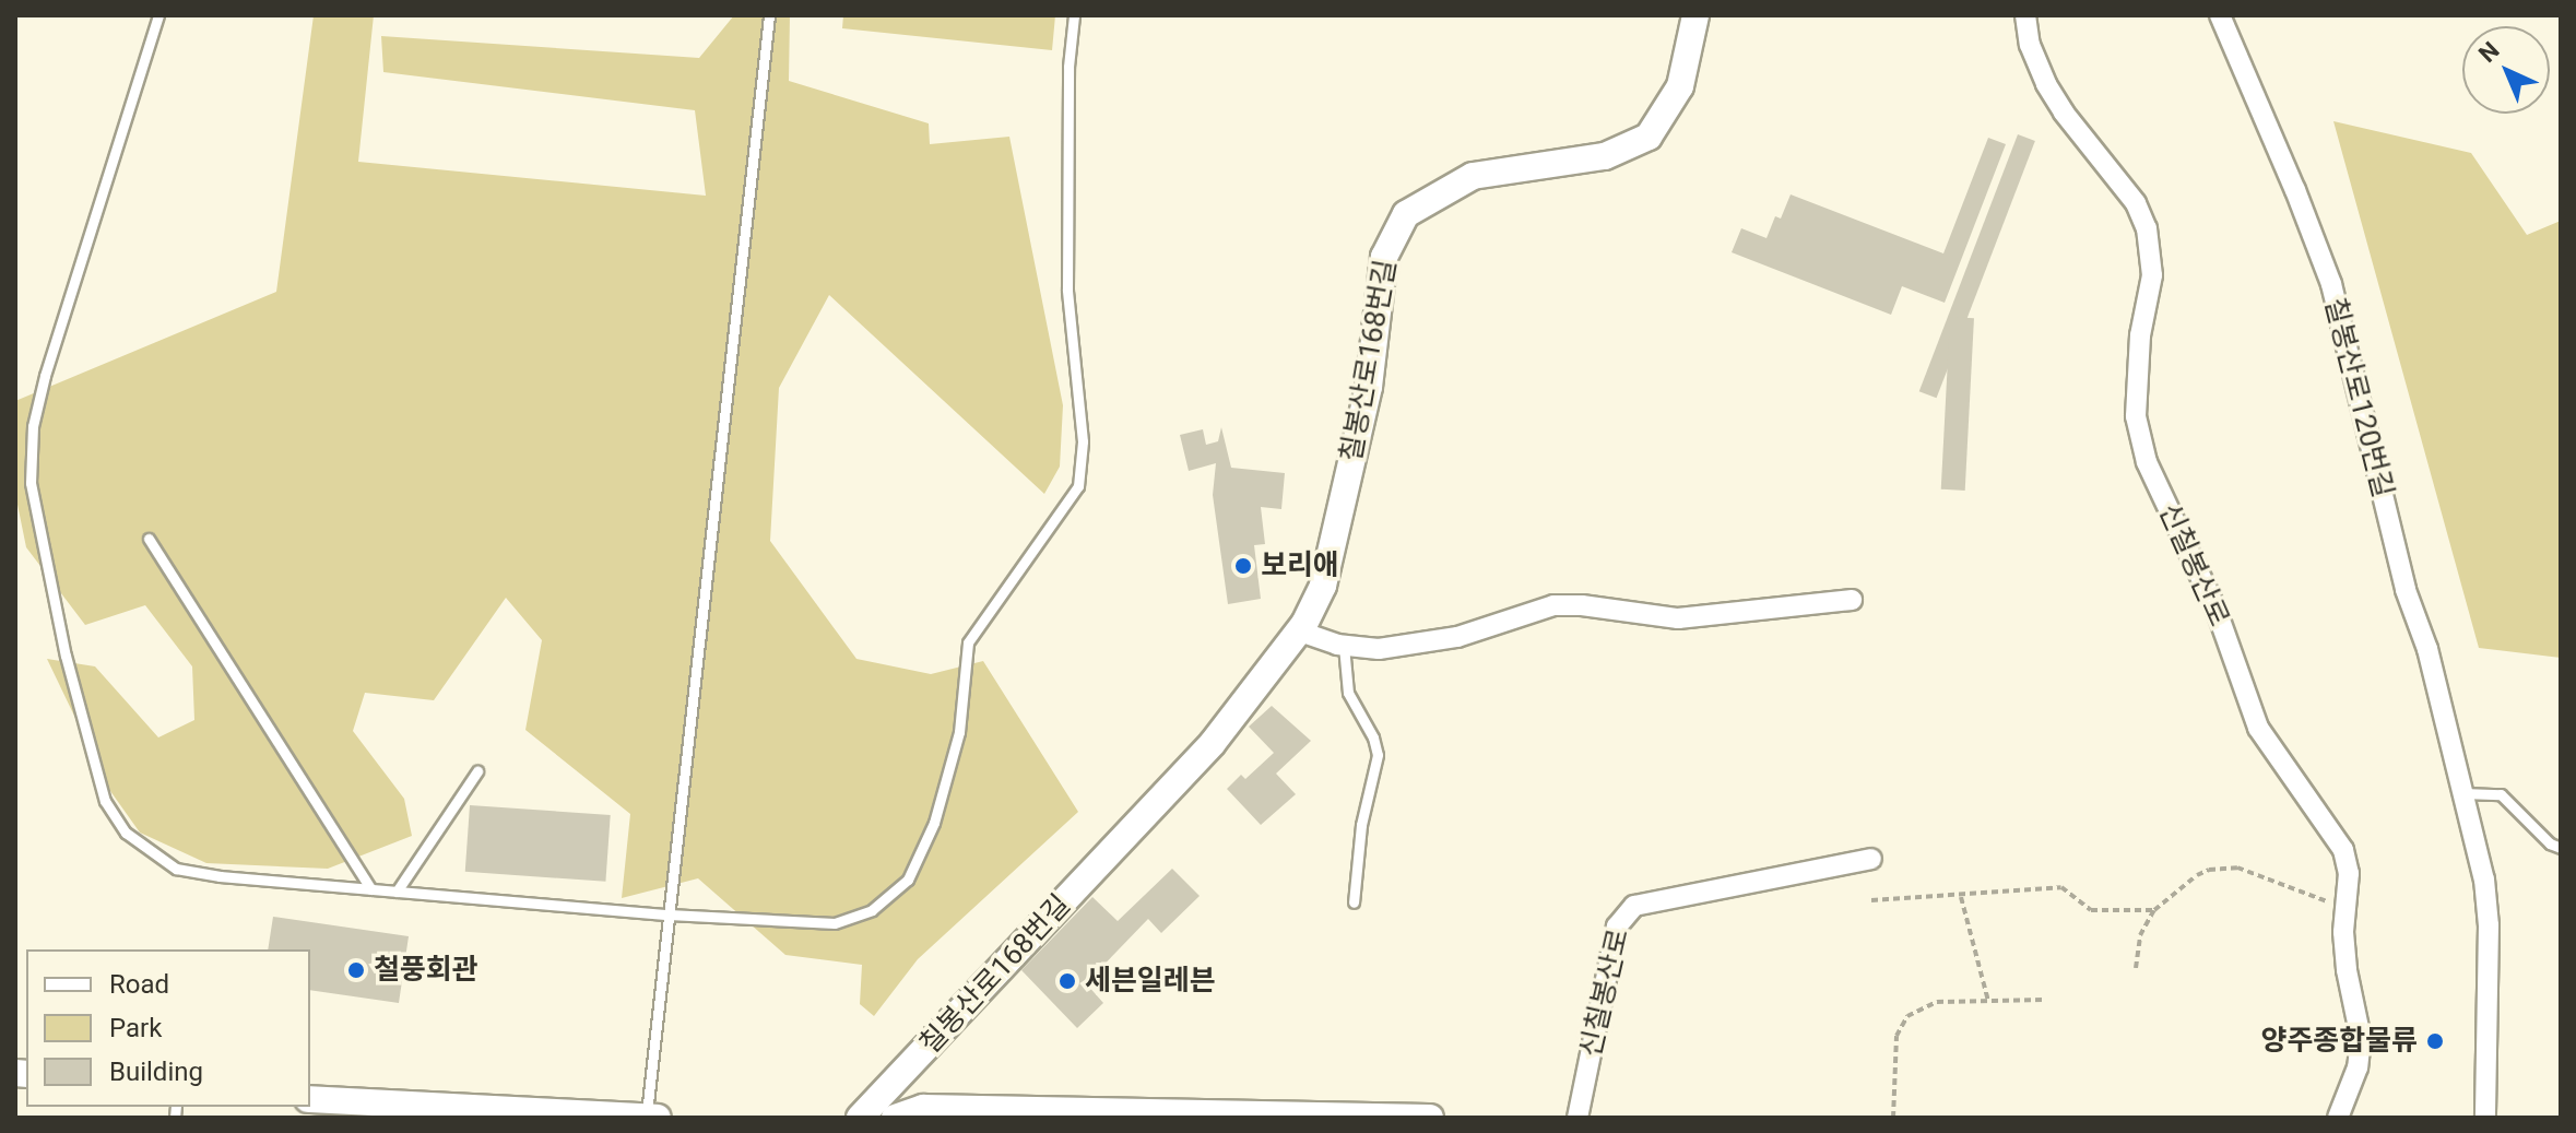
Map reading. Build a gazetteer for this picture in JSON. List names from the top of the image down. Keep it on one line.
{"streets":{"street":["칠봉산로168번길","칠봉산로120번길","신칠봉산로"]},"places":["보리애","철풍회관","세븐일레븐","양주종합물류"],"legend":["Road","Park","Building"],"north":"top left"}
